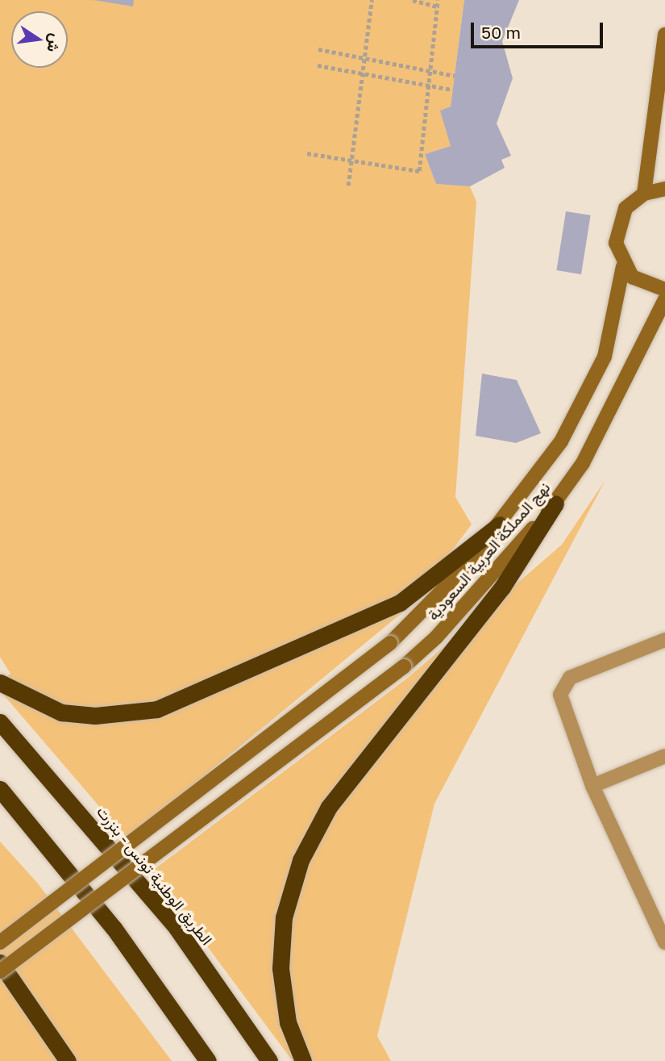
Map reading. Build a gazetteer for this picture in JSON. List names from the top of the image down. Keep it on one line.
{"streets":{"highway":["الطريق الوطنية تونس - بنزرت"],"main road":["نهج المملكة العربية السعودية"]},"scale_bar":"50 m","north":"right"}
